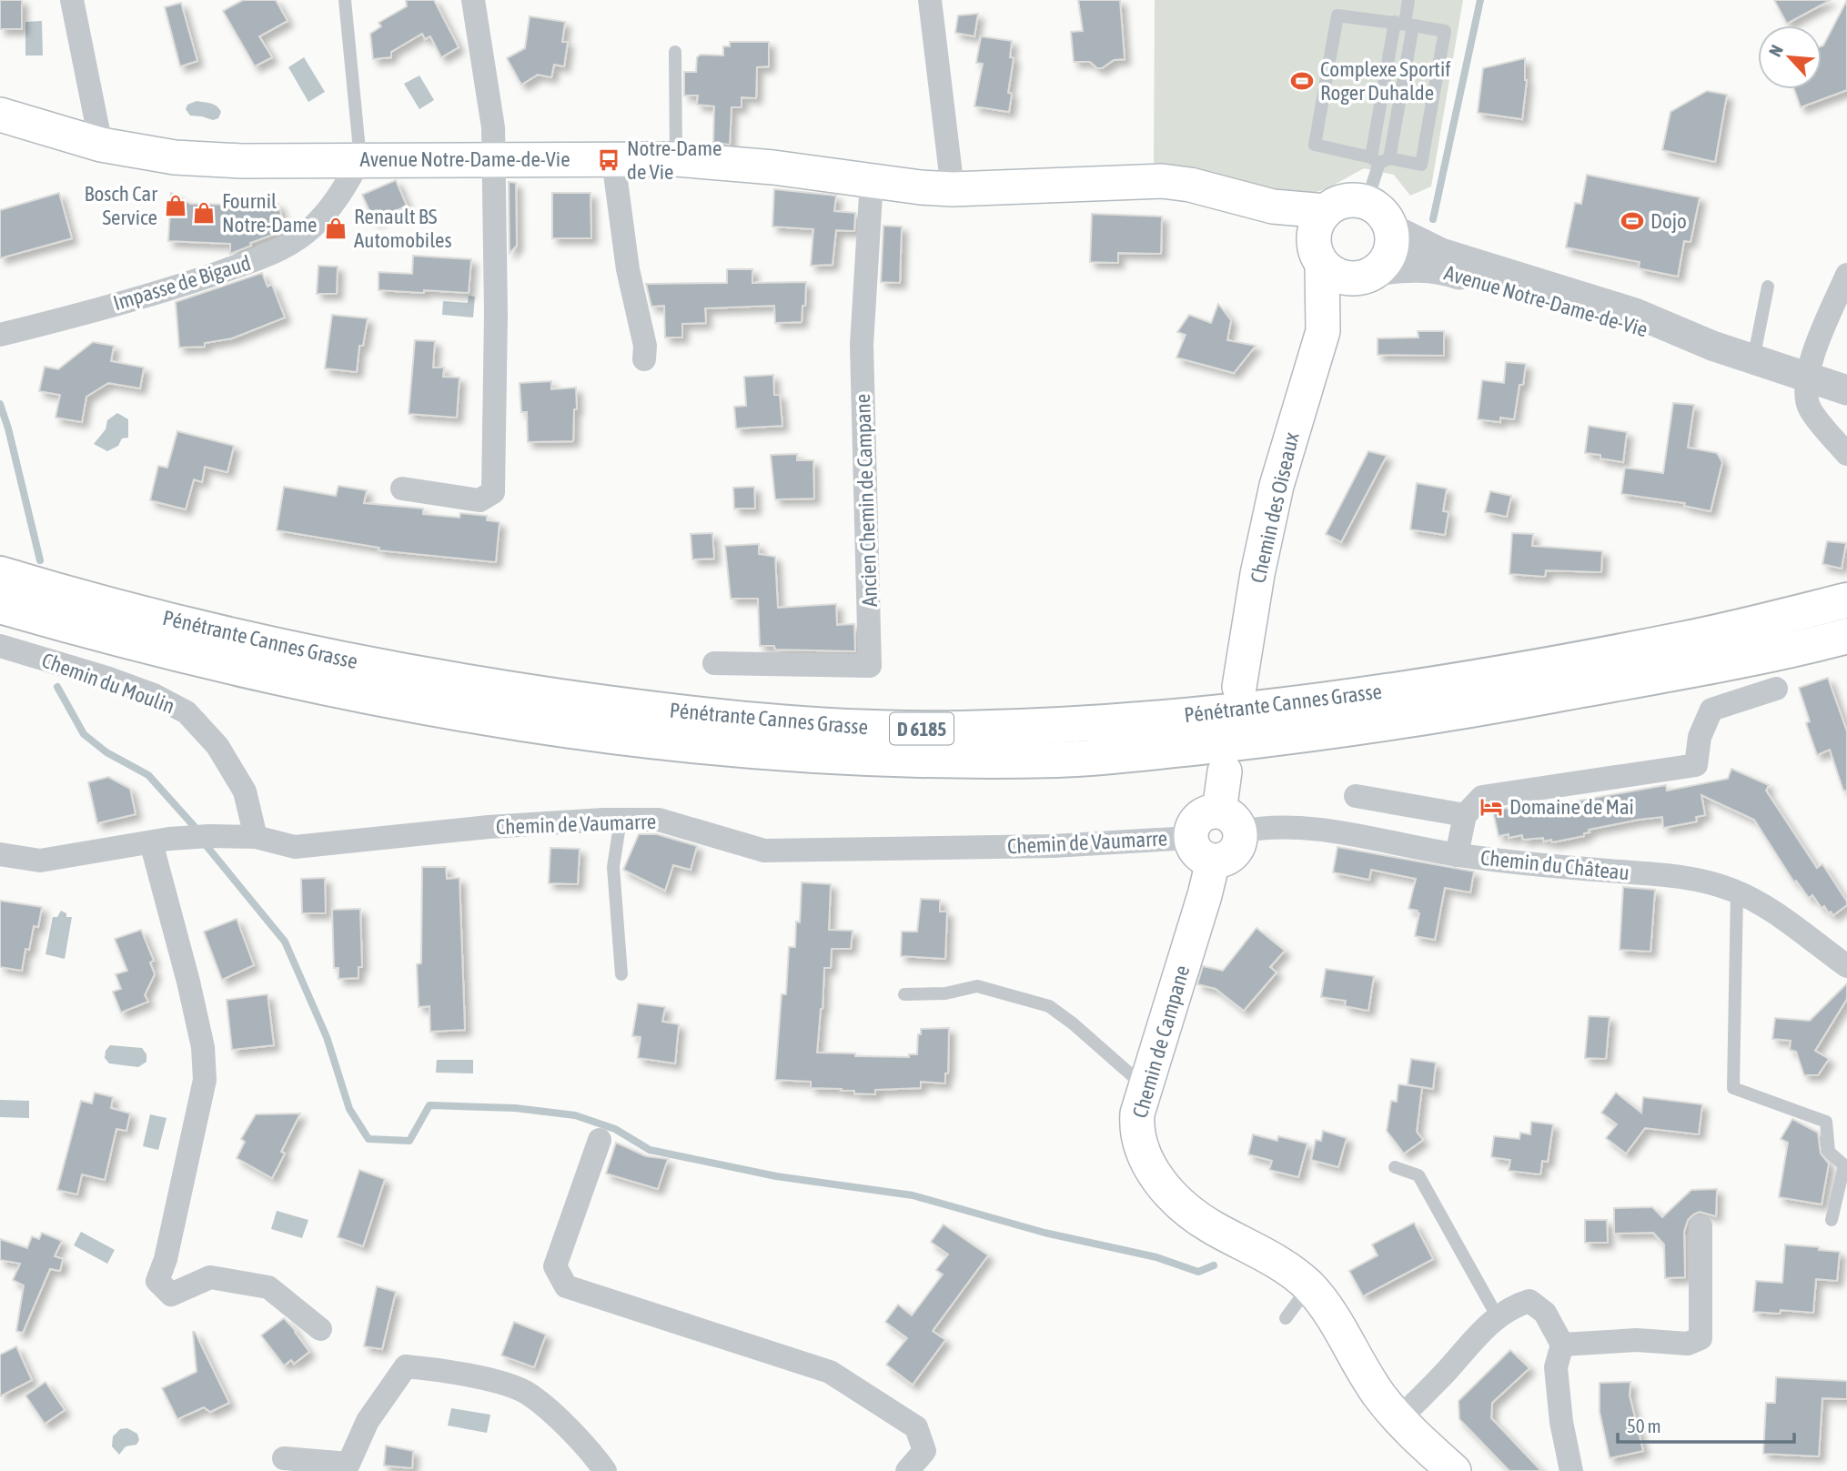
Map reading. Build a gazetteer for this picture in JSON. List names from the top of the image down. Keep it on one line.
{"streets":{"highway":["Pénétrante Cannes Grasse","D 6185"],"main road":["Avenue Notre-Dame-de-Vie","Chemin des Oiseaux","Chemin de Campane"],"street":["Impasse de Bigaud","Ancien Chemin de Campane","Chemin du Moulin","Chemin de Vaumarre","Chemin du Château"]},"crossings":[["Avenue Notre-Dame-de-Vie","Impasse de Bigaud"],["Avenue Notre-Dame-de-Vie","Ancien Chemin de Campane"],["Avenue Notre-Dame-de-Vie","Chemin des Oiseaux"],["Chemin du Moulin","Chemin de Vaumarre"],["Chemin de Vaumarre","Chemin du Château"],["Chemin de Vaumarre","Chemin de Campane"],["Chemin du Château","Chemin de Campane"]],"places":{"sports":["Complexe Sportif Roger Duhalde","Dojo"],"bus stop":["Notre-Dame de Vie"],"shop":["Bosch Car Service","Fournil Notre-Dame","Renault BS Automobiles"],"hotel":["Domaine de Mai"]},"scale_bar":"50 m","north":"top left"}
